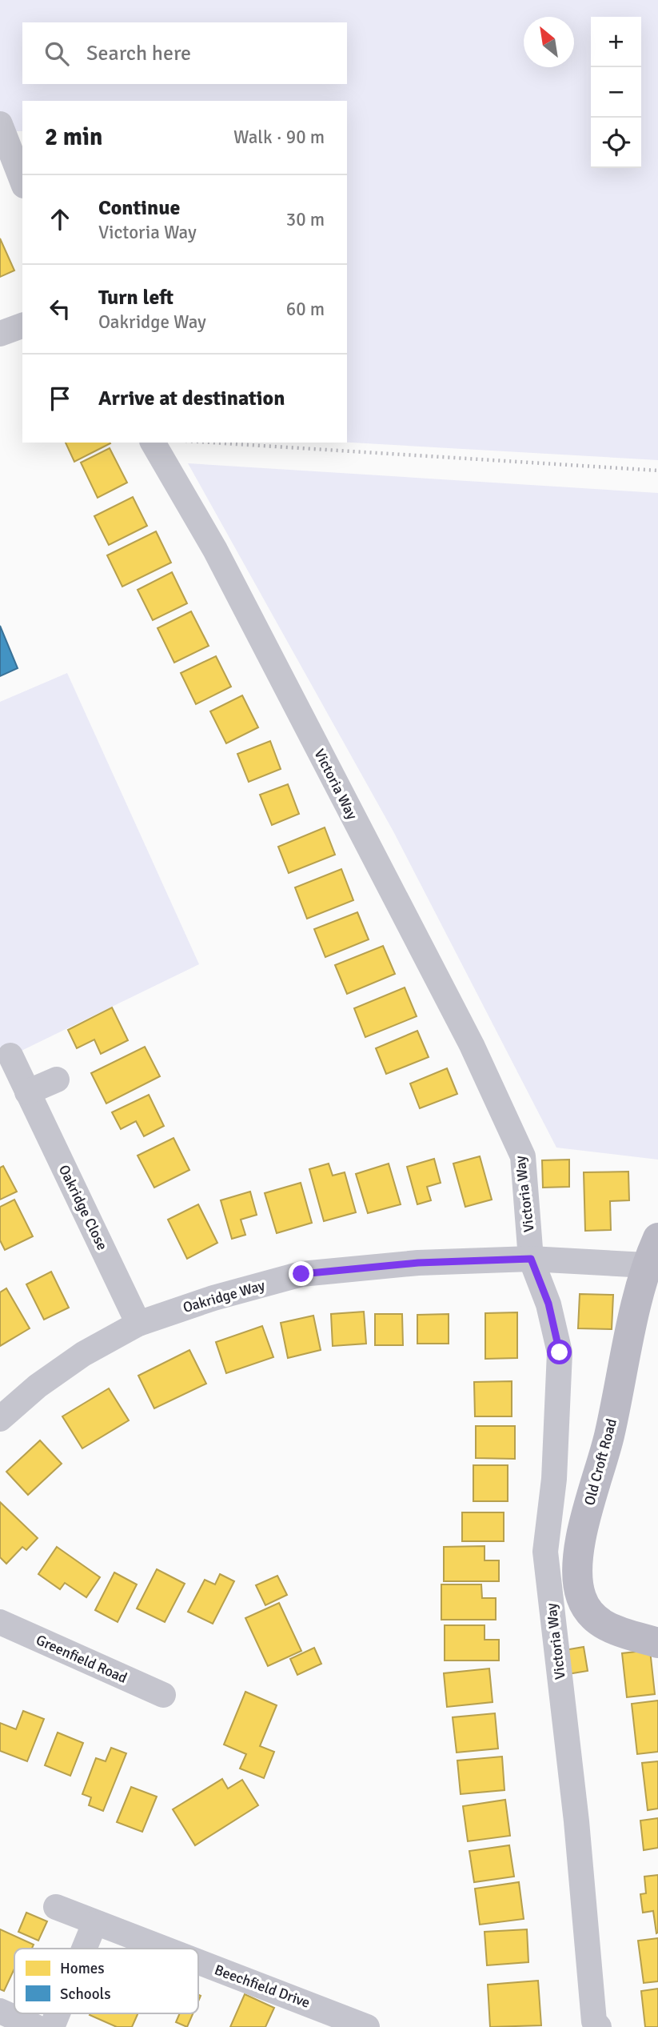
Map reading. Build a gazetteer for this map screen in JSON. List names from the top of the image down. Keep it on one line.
{"streets":{"street":["Victoria Way","Oakridge Close","Oakridge Way","Old Croft Road","Greenfield Road","Beechfield Drive"]},"crossings":[["Victoria Way","Oakridge Way"],["Oakridge Close","Oakridge Way"],["Oakridge Way","Old Croft Road"]],"legend":["Homes","Schools"],"north":"top left","page":{"map_buttons":["+","−"],"search":"Search here","heading":["2 min","Walk · 90 m"],"list":[["Continue","Victoria Way","30 m"],["Turn left","Oakridge Way","60 m"],"Arrive at destination"]}}
